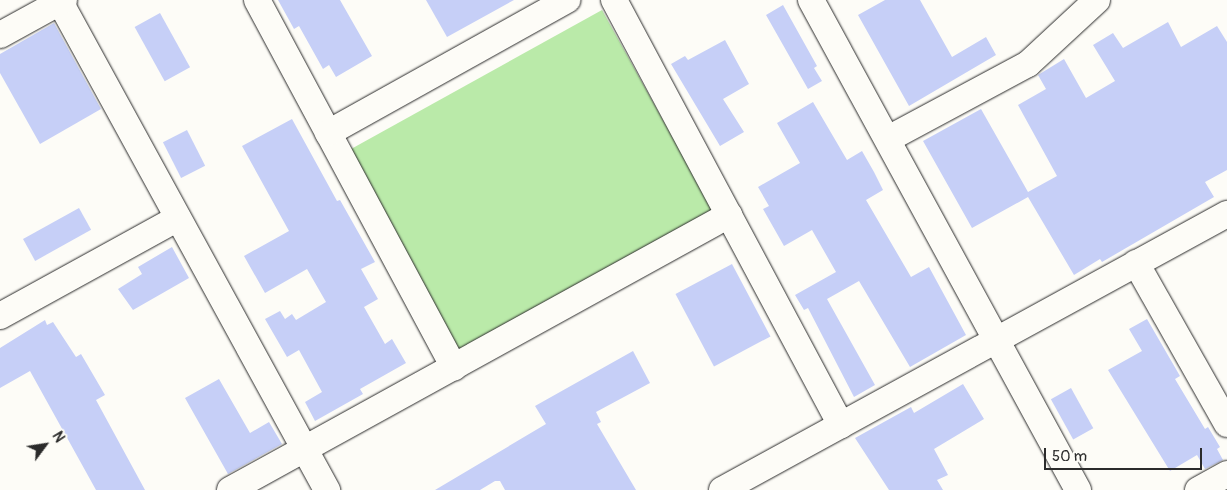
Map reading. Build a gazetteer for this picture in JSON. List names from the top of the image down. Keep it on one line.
{"scale_bar":"50 m","north":"top right"}
